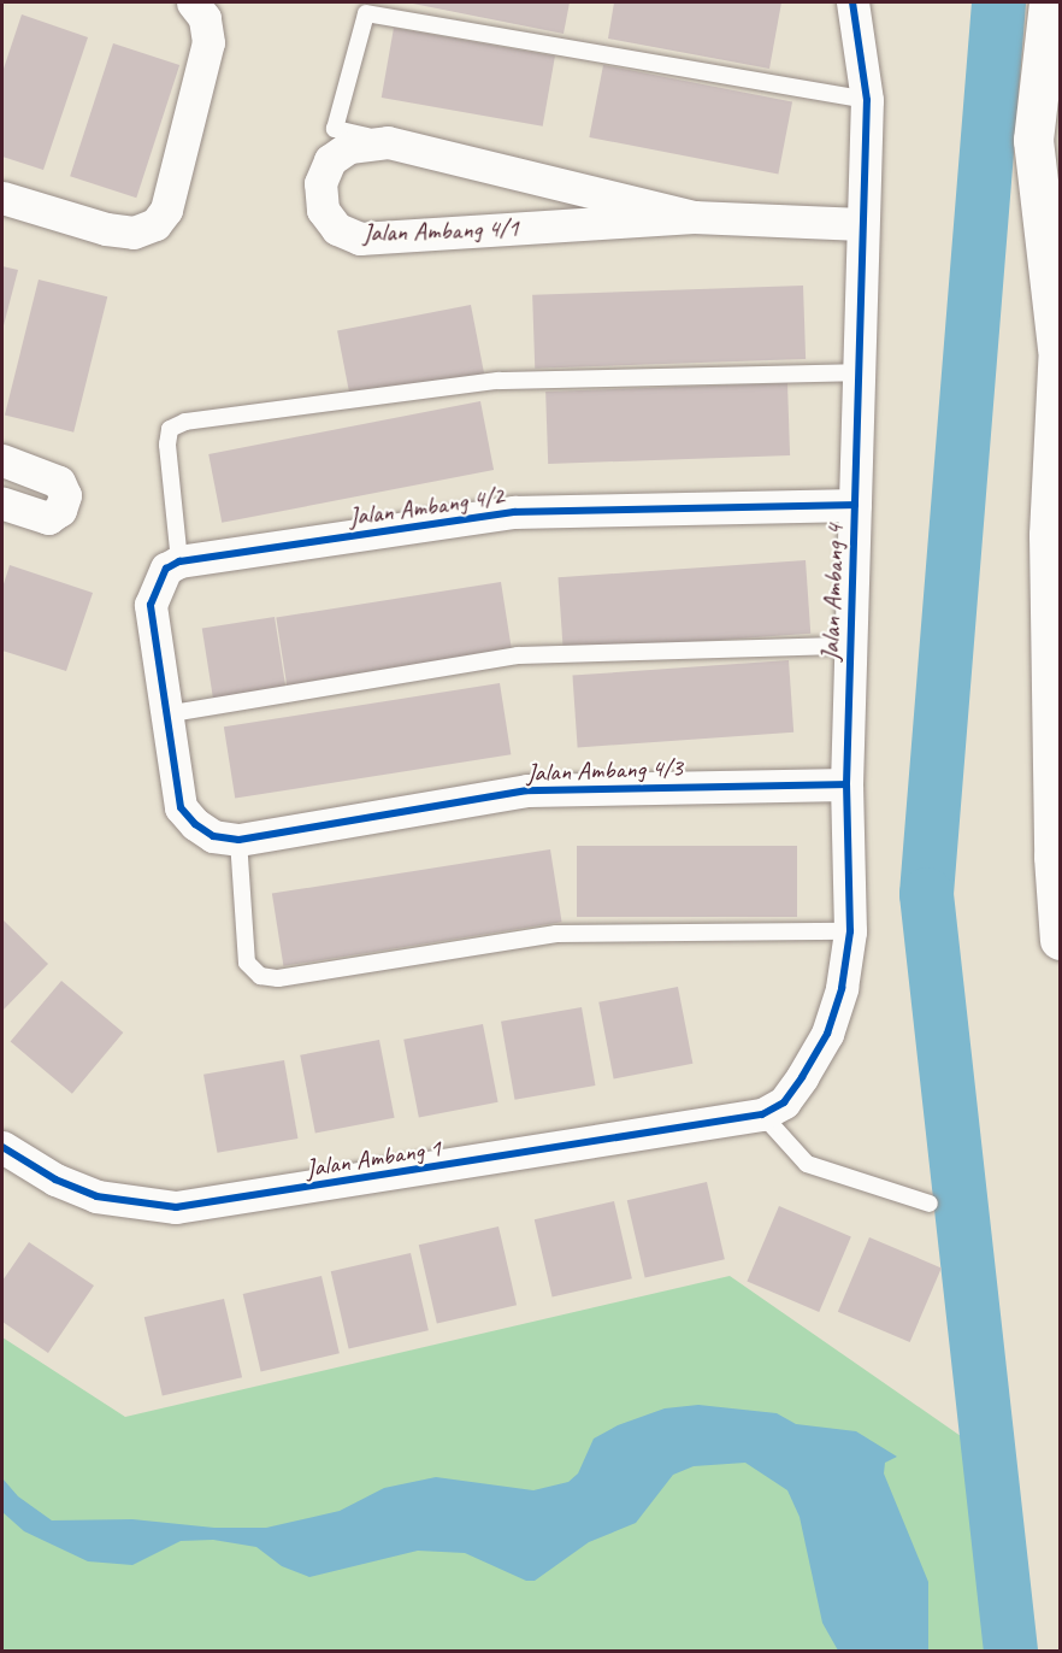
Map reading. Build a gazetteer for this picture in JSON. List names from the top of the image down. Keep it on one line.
{"streets":{"street":["Jalan Ambang 4/1","Jalan Ambang 4/2","Jalan Ambang 4","Jalan Ambang 4/3","Jalan Ambang 1"]},"crossings":[["Jalan Ambang 4/1","Jalan Ambang 4"],["Jalan Ambang 4/2","Jalan Ambang 4"],["Jalan Ambang 4","Jalan Ambang 4/3"],["Jalan Ambang 4","Jalan Ambang 1"]]}
